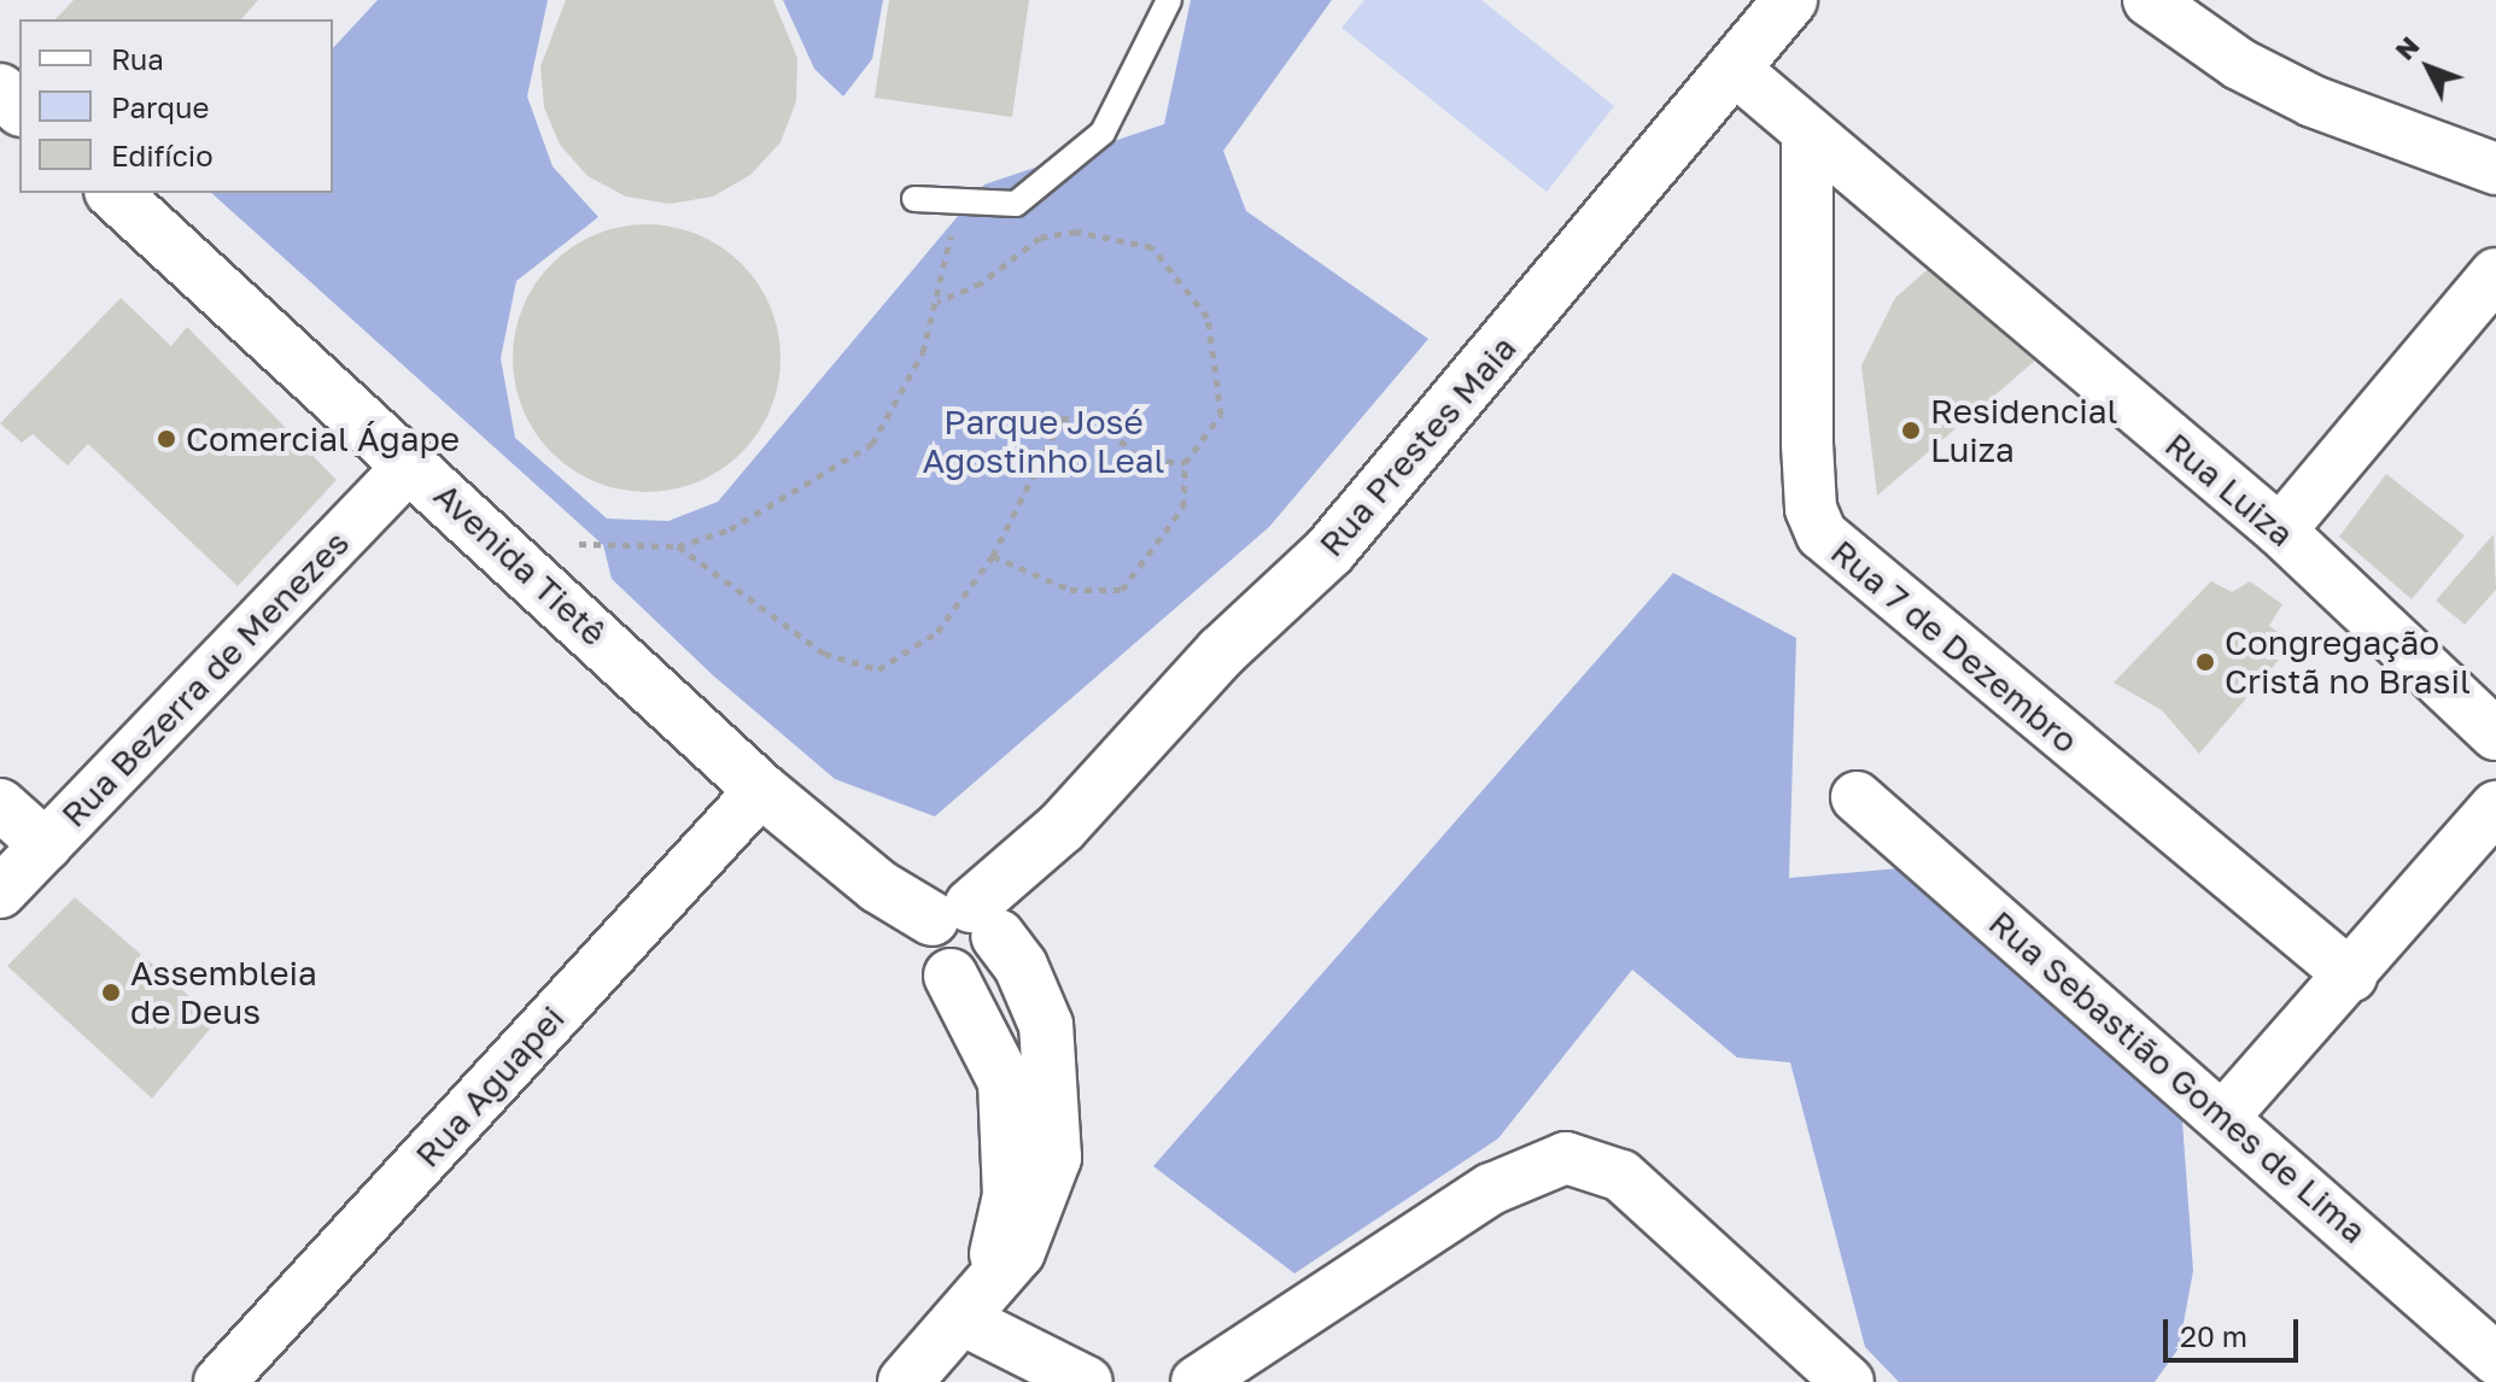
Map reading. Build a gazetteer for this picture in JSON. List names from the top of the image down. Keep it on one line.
{"streets":{"street":["Rua Prestes Maia","Rua Luiza","Avenida Tietê","Rua 7 de Dezembro","Rua Bezerra de Menezes","Rua Sebastião Gomes de Lima","Rua Aguapei"]},"crossings":[["Rua Prestes Maia","Rua Luiza"],["Rua Prestes Maia","Avenida Tietê"],["Rua Luiza","Rua 7 de Dezembro"],["Avenida Tietê","Rua Bezerra de Menezes"],["Avenida Tietê","Rua Aguapei"]],"parks":["Parque José Agostinho Leal"],"places":["Residencial Luiza","Comercial Ágape","Congregação Cristã no Brasil","Assembleia de Deus"],"legend":["Rua","Parque","Edifício"],"scale_bar":"20 m","north":"top left"}
